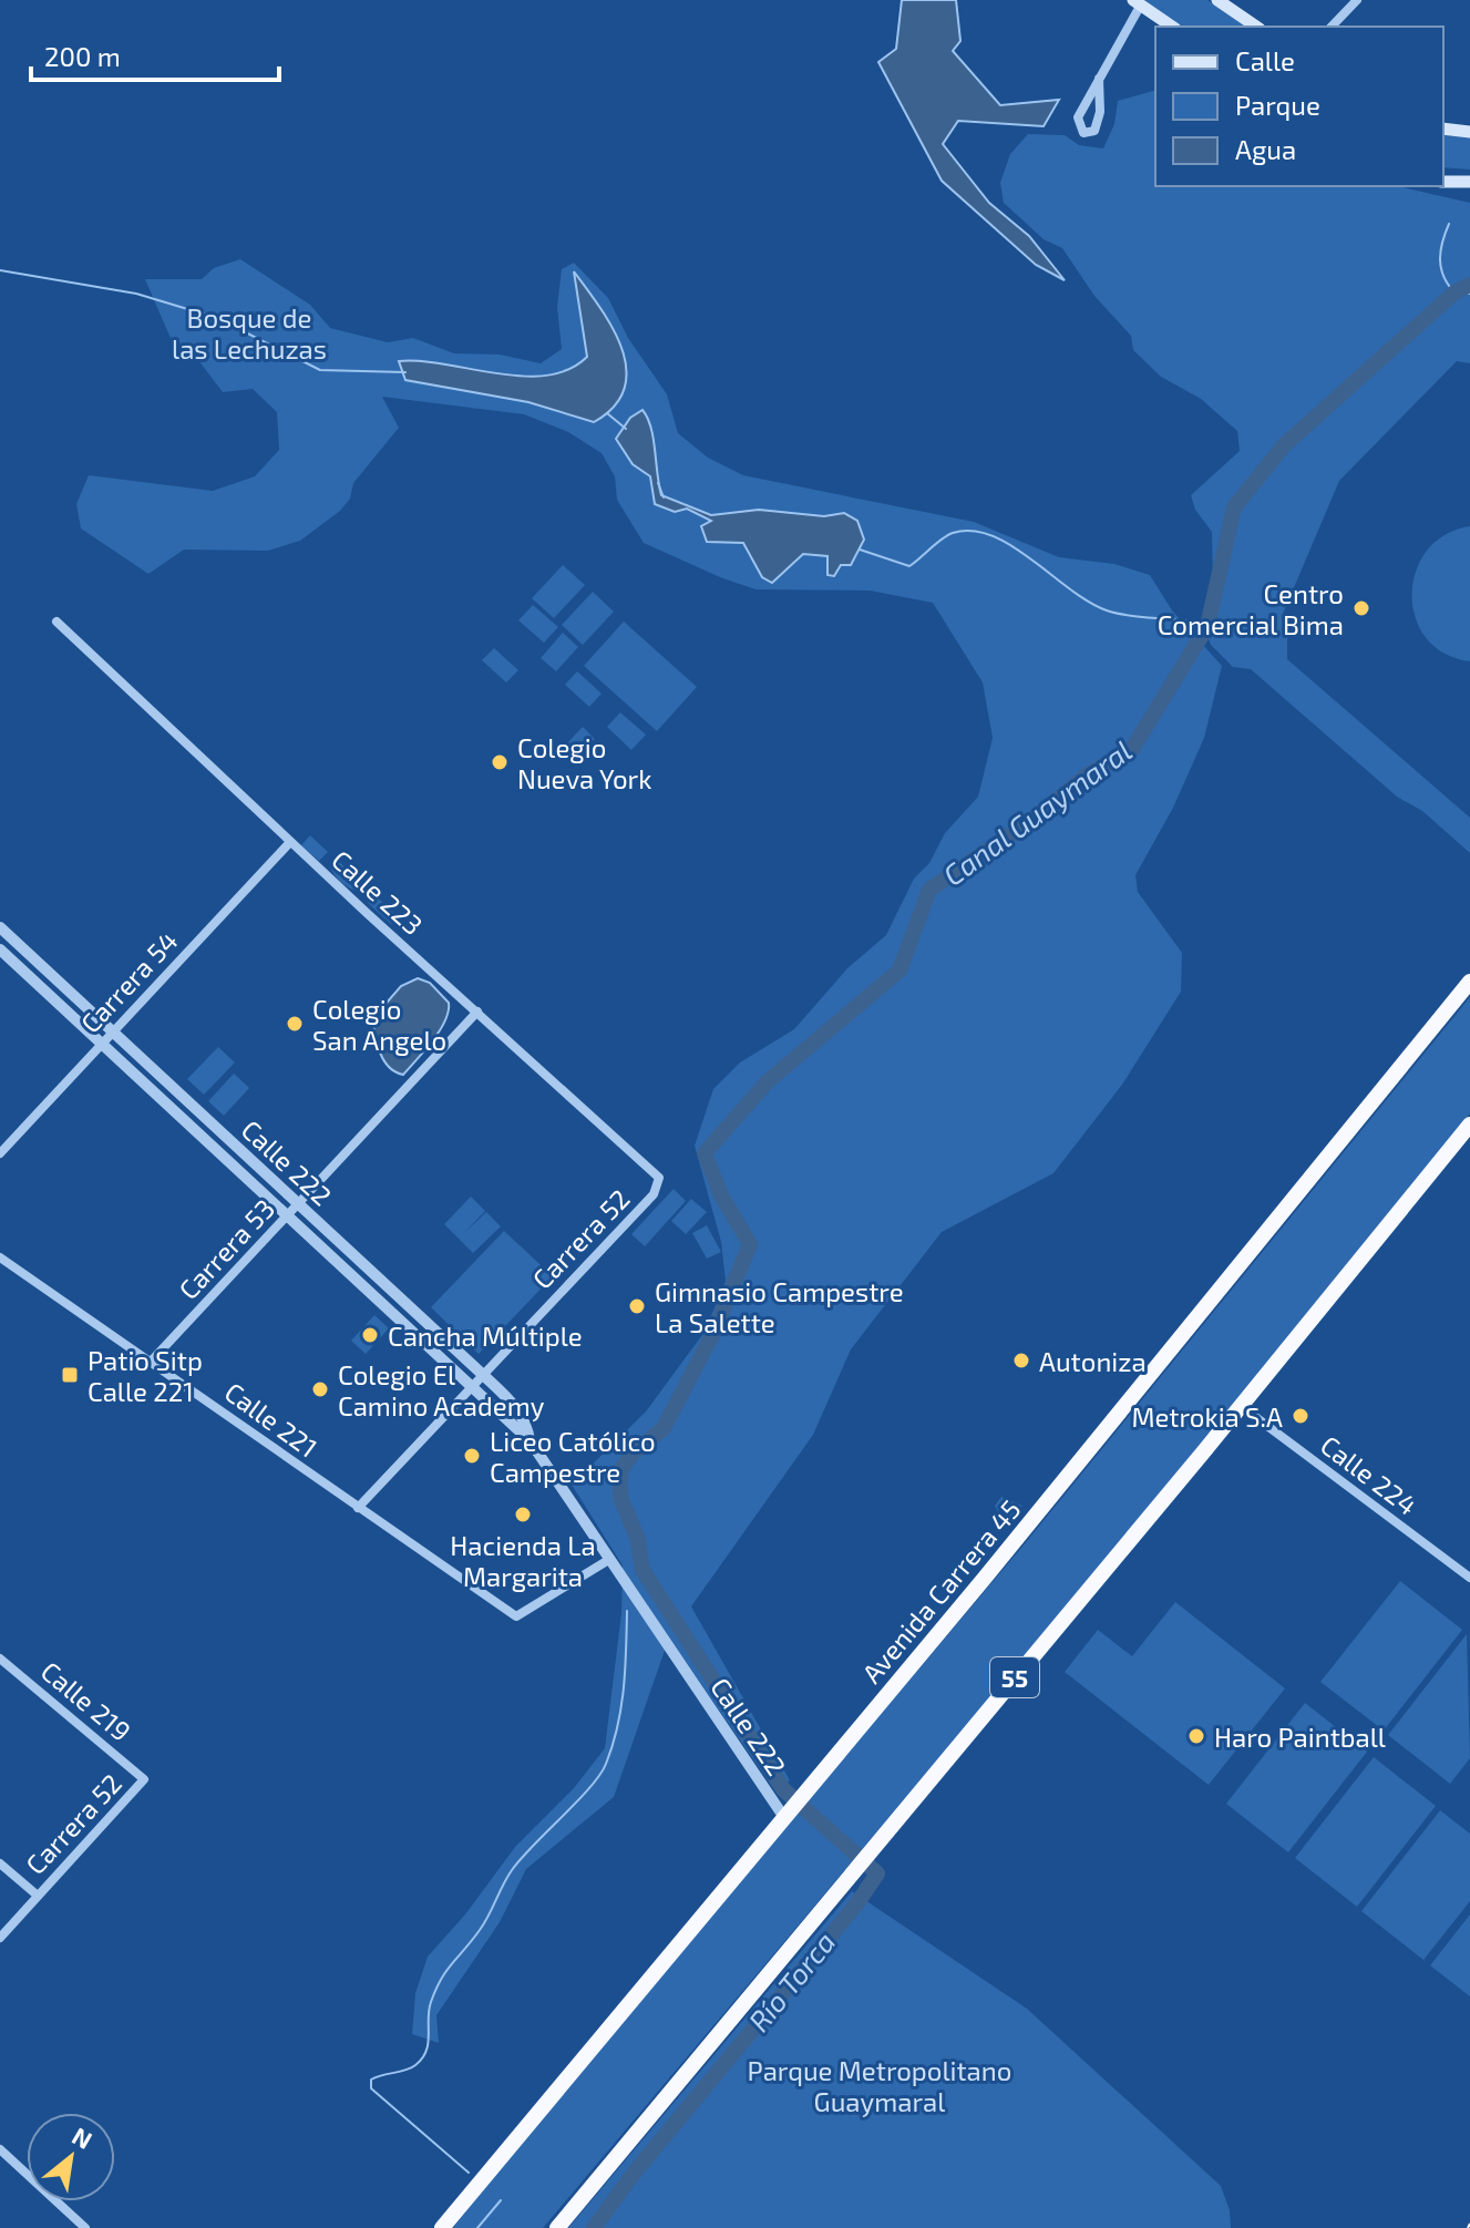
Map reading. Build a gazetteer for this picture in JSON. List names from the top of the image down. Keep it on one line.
{"streets":{"highway":["Avenida Carrera 45","55"],"street":["Calle 223","Carrera 54","Calle 222","Carrera 52","Carrera 53","Calle 221","Calle 224","Calle 219"]},"crossings":[["Calle 223","Carrera 54"],["Calle 223","Carrera 52"],["Calle 223","Carrera 53"],["Carrera 54","Calle 222"],["Calle 222","Carrera 52"],["Calle 222","Carrera 53"],["Calle 222","Calle 221"],["Calle 222","Avenida Carrera 45"],["Carrera 52","Calle 221"],["Carrera 52","Calle 219"],["Carrera 53","Calle 221"],["Calle 224","55"]],"water":["Canal Guaymaral","Río Torca"],"parks":["Bosque de las Lechuzas","Parque Metropolitano Guaymaral"],"places":{"other":["Centro Comercial Bima","Colegio Nueva York","Colegio San Angelo","Gimnasio Campestre La Salette","Cancha Múltiple","Autoniza","Colegio El Camino Academy","Metrokia S.A","Liceo Católico Campestre","Hacienda La Margarita","Haro Paintball"],"transit":["Patio Sitp Calle 221"]},"legend":["Calle","Parque","Agua"],"scale_bar":"200 m","north":"top right"}
